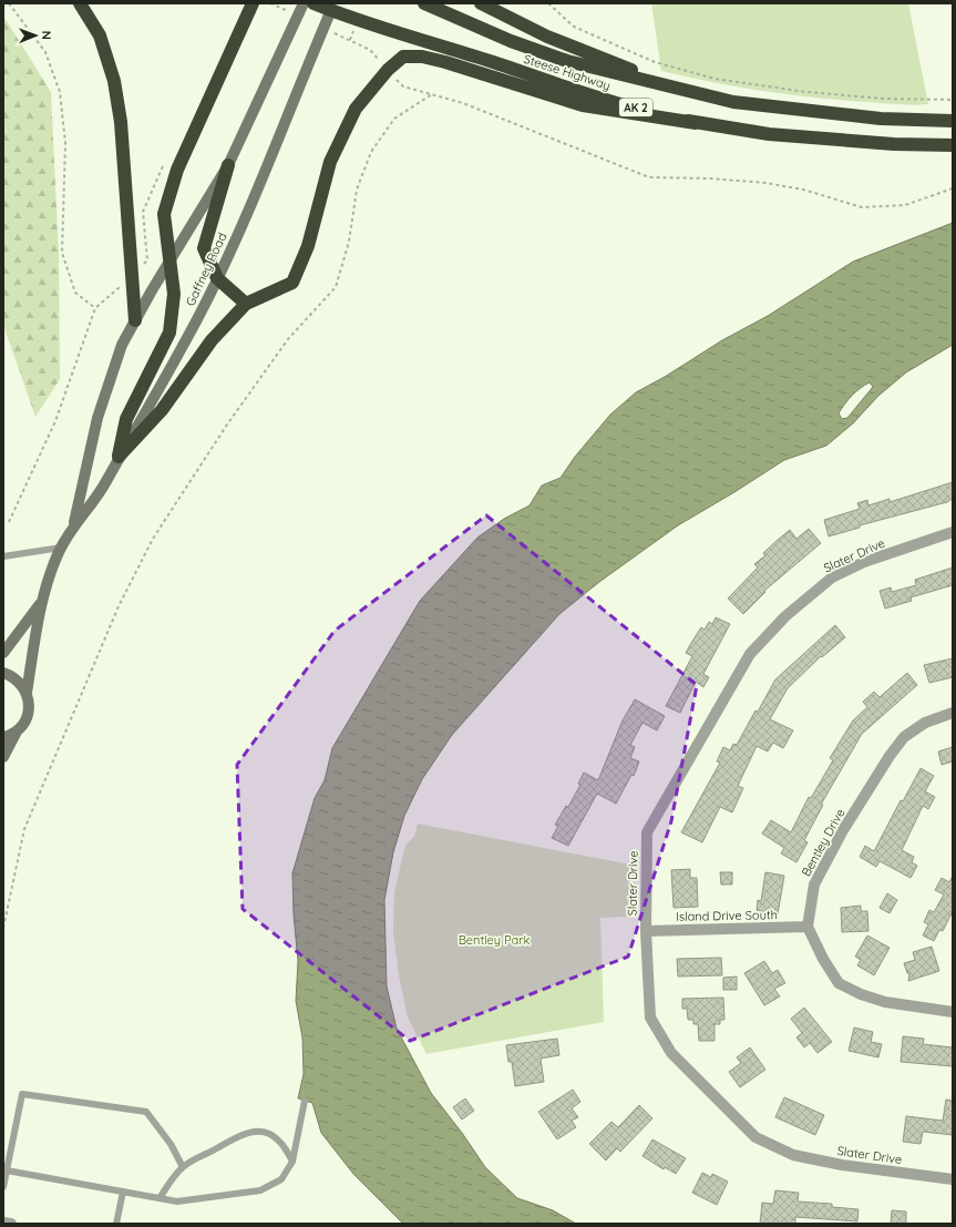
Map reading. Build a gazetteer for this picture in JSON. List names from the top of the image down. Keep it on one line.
{"streets":{"highway":["Steese Highway","AK 2"],"main road":["Gaffney Road"],"street":["Slater Drive","Bentley Drive","Island Drive South"]},"crossings":[["Steese Highway","Gaffney Road"],["Slater Drive","Island Drive South"],["Bentley Drive","Island Drive South"]],"parks":["Bentley Park"],"north":"right"}
